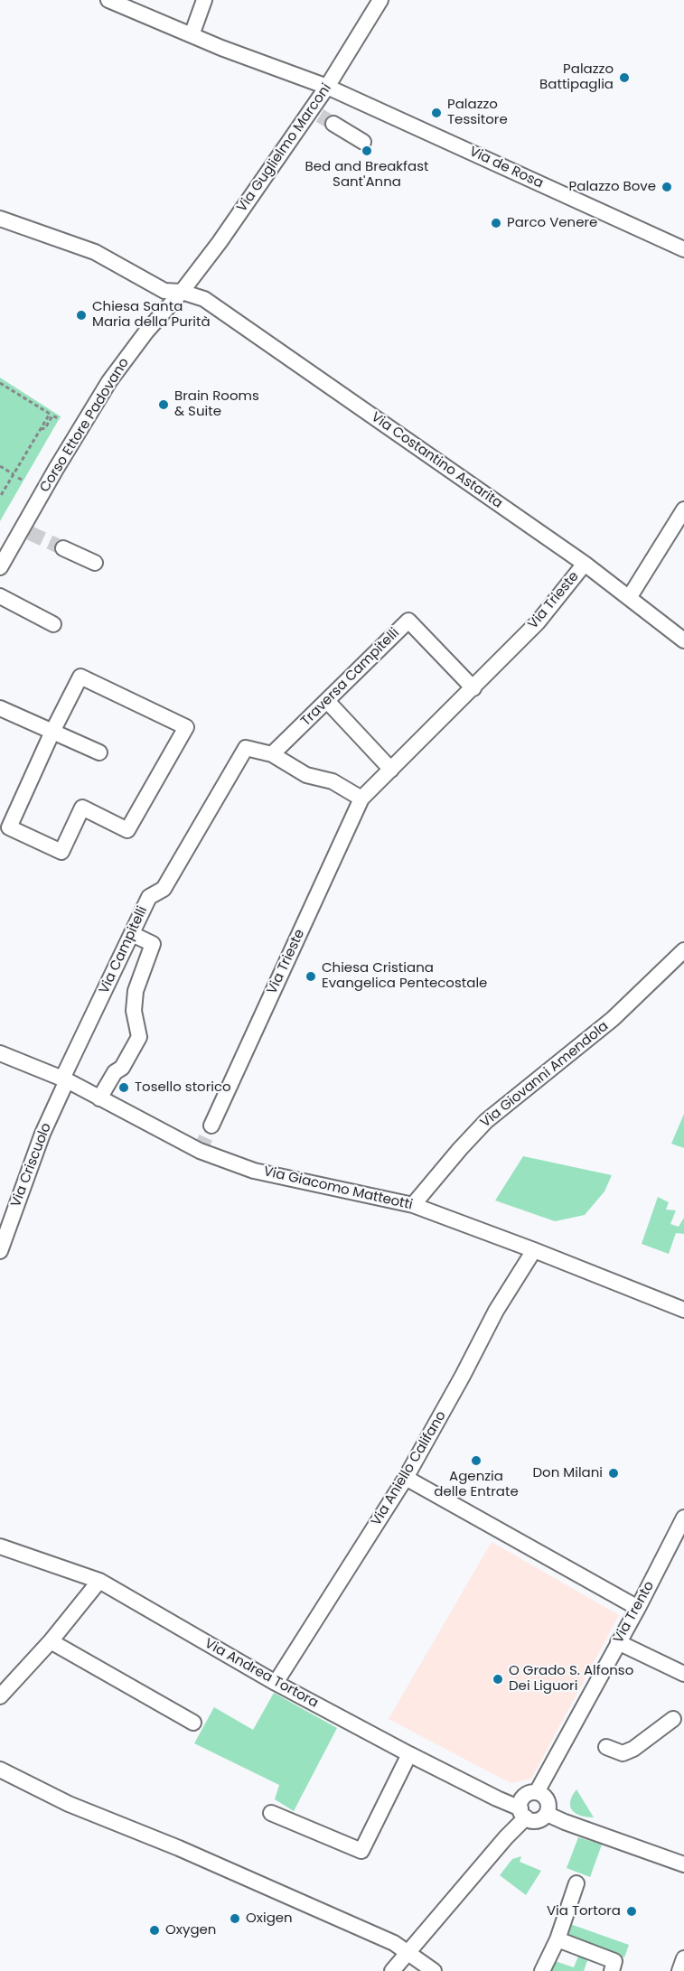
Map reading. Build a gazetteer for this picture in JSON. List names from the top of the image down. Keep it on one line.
{"streets":{"street":["Via Guglielmo Marconi","Via de Rosa","Corso Ettore Padovano","Via Costantino Astarita","Via Trieste","Traversa Campitelli","Via Campitelli","Via Giovanni Amendola","Via Criscuolo","Via Giacomo Matteotti","Via Aniello Califano","Via Trento","Via Andrea Tortora"]},"crossings":[["Via Guglielmo Marconi","Via de Rosa"],["Via Guglielmo Marconi","Corso Ettore Padovano"],["Via Guglielmo Marconi","Via Costantino Astarita"],["Corso Ettore Padovano","Via Costantino Astarita"],["Via Costantino Astarita","Via Trieste"],["Via Trieste","Traversa Campitelli"],["Traversa Campitelli","Via Campitelli"],["Via Campitelli","Via Criscuolo"],["Via Campitelli","Via Giacomo Matteotti"],["Via Giovanni Amendola","Via Giacomo Matteotti"],["Via Criscuolo","Via Giacomo Matteotti"],["Via Giacomo Matteotti","Via Aniello Califano"],["Via Aniello Califano","Via Andrea Tortora"],["Via Trento","Via Andrea Tortora"]],"places":["Palazzo Battipaglia","Palazzo Tessitore","Bed and Breakfast Sant'Anna","Palazzo Bove","Parco Venere","Chiesa Santa Maria della Purità","Brain Rooms & Suite","Chiesa Cristiana Evangelica Pentecostale","Tosello storico","Agenzia delle Entrate","Don Milani","O Grado S. Alfonso Dei Liguori","Via Tortora","Oxigen","Oxygen"]}
